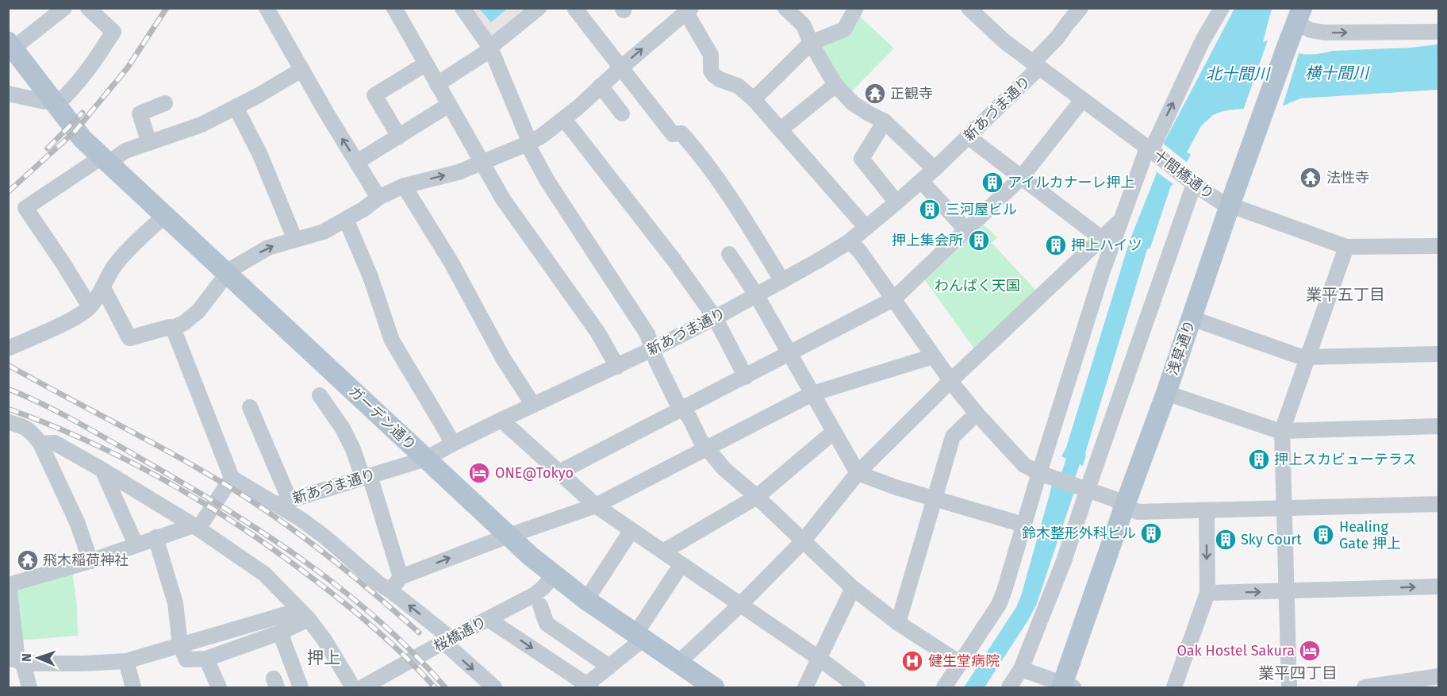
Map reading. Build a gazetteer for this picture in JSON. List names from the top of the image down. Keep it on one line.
{"streets":{"main road":["浅草通り","ガーデン通り"],"street":["新あづま通り","十間橋通り","桜橋通り"]},"crossings":[["新あづま通り","十間橋通り"],["新あづま通り","ガーデン通り"],["十間橋通り","浅草通り"],["ガーデン通り","桜橋通り"]],"districts":["業平五丁目","押上","業平四丁目"],"water":["横十間川","北十間川"],"parks":["わんぱく天国"],"places":{"temple":["正観寺","法性寺","飛木稲荷神社"],"building":["アイルカナーレ押上","三河屋ビル","押上集会所","押上ハイツ","押上スカビューテラス","鈴木整形外科ビル","Healing Gate 押上","Sky Court"],"hotel":["ONE@Tokyo","Oak Hostel Sakura"],"hospital":["健生堂病院"]},"north":"left"}
